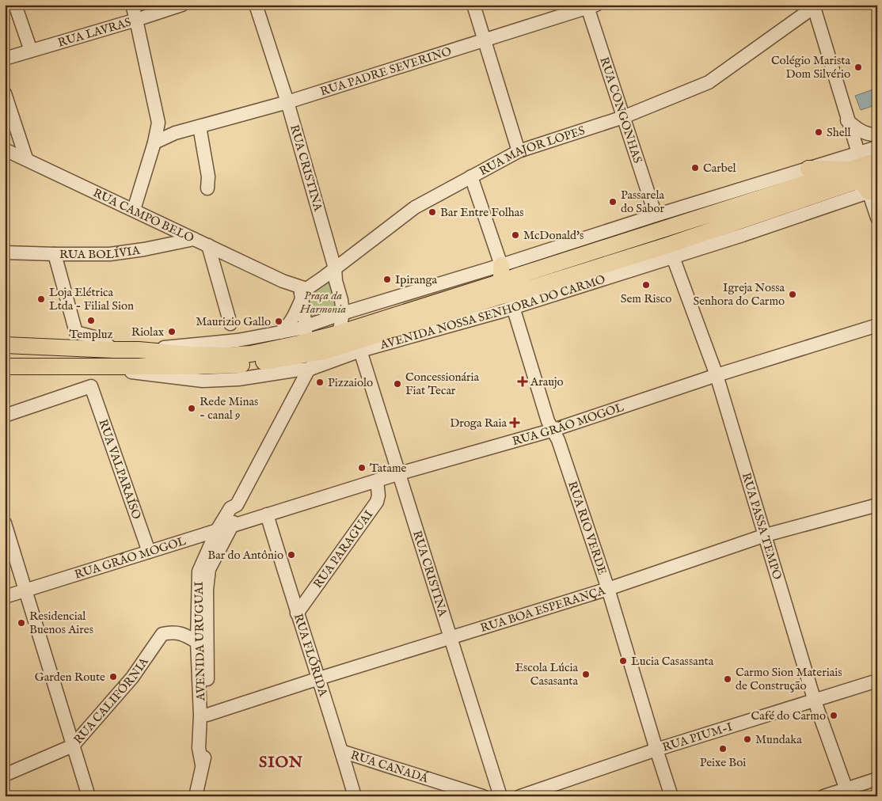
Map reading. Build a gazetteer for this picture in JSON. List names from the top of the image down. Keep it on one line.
{"streets":{"main road":["AVENIDA NOSSA SENHORA DO CARMO"],"street":["RUA LAVRAS","RUA PADRE SEVERINO","RUA CONGONHAS","RUA MAJOR LOPES","RUA CRISTINA","RUA CAMPO BELO","RUA BOLÍVIA","RUA GRÃO MOGOL","RUA VALPARAÍSO","RUA PASSA TEMPO","RUA RIO VERDE","RUA PARAGUAI","RUA BOA ESPERANÇA","AVENIDA URUGUAI","RUA FLÓRIDA","RUA CALIFÓRNIA","RUA PIUM-I","RUA CANADÁ"]},"crossings":[["RUA PADRE SEVERINO","RUA CONGONHAS"],["RUA PADRE SEVERINO","RUA CRISTINA"],["RUA CONGONHAS","RUA MAJOR LOPES"],["RUA CONGONHAS","AVENIDA NOSSA SENHORA DO CARMO"],["RUA MAJOR LOPES","RUA CRISTINA"],["RUA MAJOR LOPES","RUA CAMPO BELO"],["RUA CRISTINA","AVENIDA NOSSA SENHORA DO CARMO"],["RUA CRISTINA","RUA GRÃO MOGOL"],["RUA CRISTINA","RUA BOA ESPERANÇA"],["RUA CRISTINA","AVENIDA URUGUAI"],["RUA CAMPO BELO","RUA BOLÍVIA"],["AVENIDA NOSSA SENHORA DO CARMO","RUA PASSA TEMPO"],["AVENIDA NOSSA SENHORA DO CARMO","RUA RIO VERDE"],["AVENIDA NOSSA SENHORA DO CARMO","AVENIDA URUGUAI"],["RUA GRÃO MOGOL","RUA VALPARAÍSO"],["RUA GRÃO MOGOL","RUA PASSA TEMPO"],["RUA GRÃO MOGOL","RUA RIO VERDE"],["RUA GRÃO MOGOL","RUA PARAGUAI"],["RUA GRÃO MOGOL","AVENIDA URUGUAI"],["RUA GRÃO MOGOL","RUA FLÓRIDA"],["RUA PASSA TEMPO","RUA BOA ESPERANÇA"],["RUA PASSA TEMPO","RUA PIUM-I"],["RUA RIO VERDE","RUA BOA ESPERANÇA"],["RUA RIO VERDE","RUA PIUM-I"],["RUA PARAGUAI","RUA FLÓRIDA"],["RUA BOA ESPERANÇA","AVENIDA URUGUAI"],["RUA BOA ESPERANÇA","RUA FLÓRIDA"],["RUA FLÓRIDA","RUA CANADÁ"]],"districts":["SION"],"parks":["Praça da Harmonia"],"places":{"other":["Colégio Marista Dom Silvério","Shell","Carbel","Passarela do Sabor","Bar Entre Folhas","McDonald's","Ipiranga","Sem Risco","Igreja Nossa Senhora do Carmo","Loja Elétrica Ltda - Filial Sion","Templuz","Maurizio Gallo","Riolax","Pizzaiolo","Concessionária Fiat Tecar","Rede Minas - canal 9","Tatame","Bar do Antônio","Residencial Buenos Aires","Lucia Casassanta","Escola Lúcia Casasanta","Garden Route","Carmo Sion Materiais de Construção","Café do Carmo","Mundaka","Peixe Boi"],"health":["Araujo","Droga Raia"]}}
